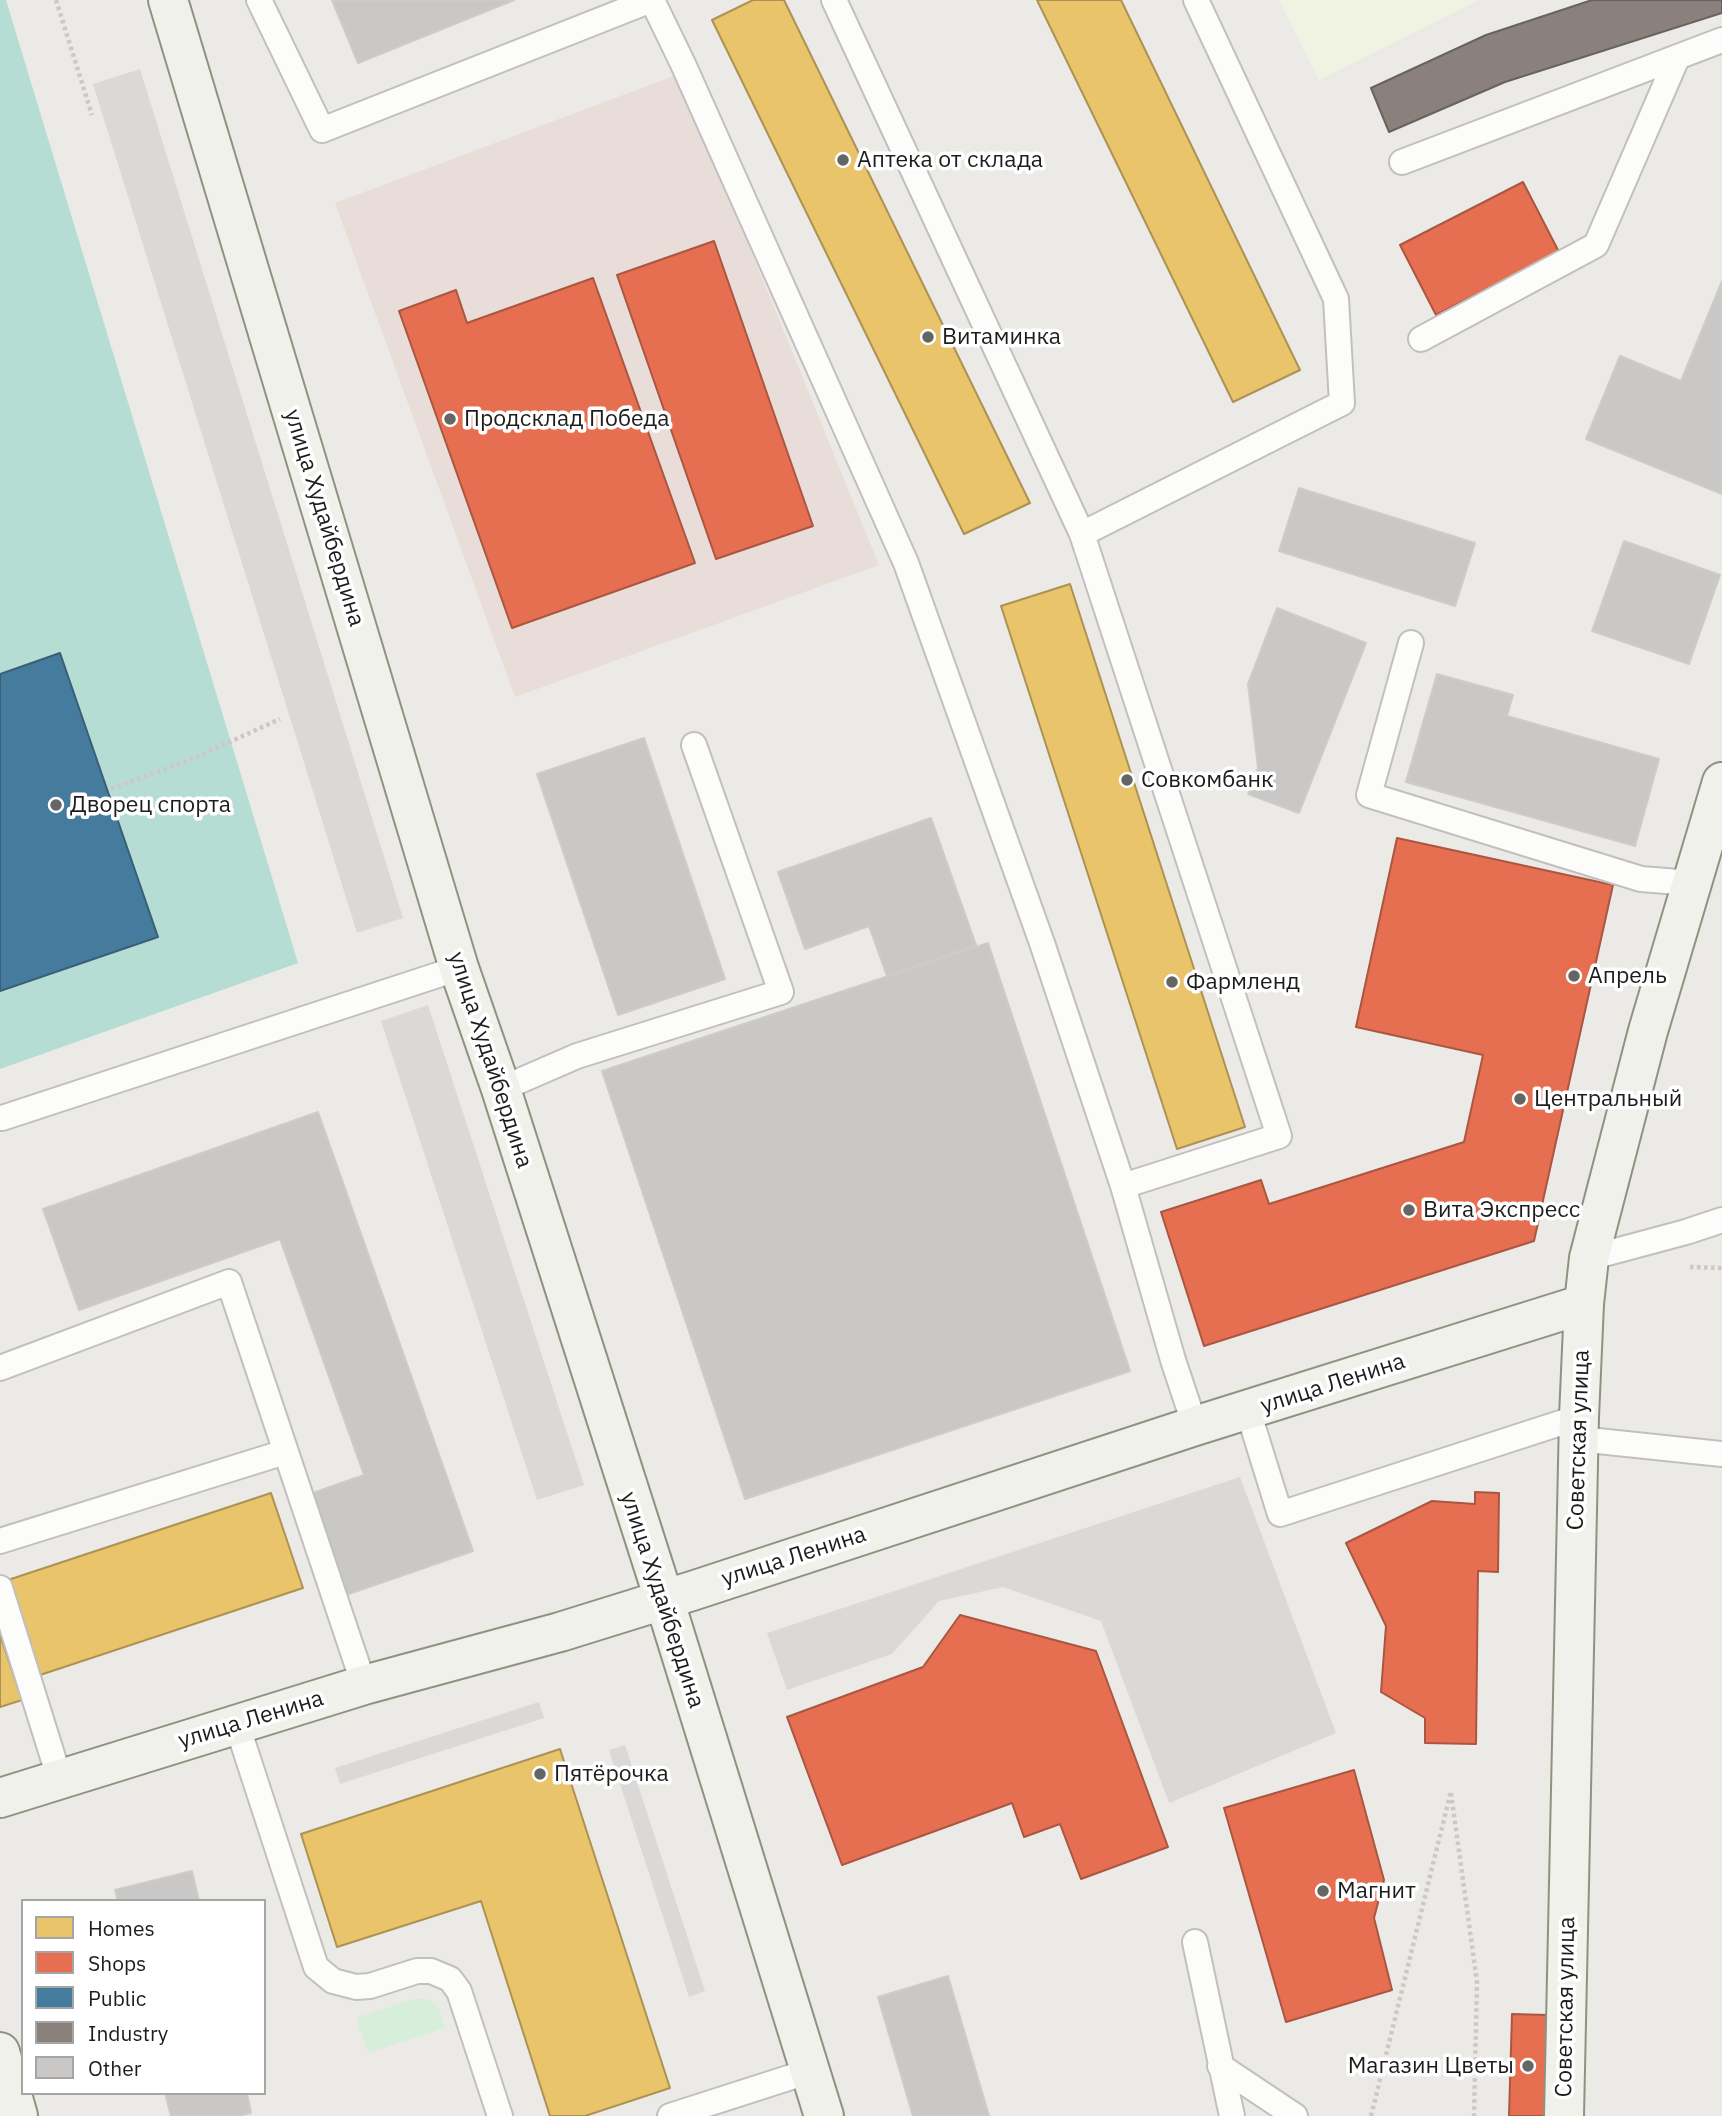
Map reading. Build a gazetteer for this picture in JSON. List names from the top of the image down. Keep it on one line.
{"streets":{"street":["улица Худайбердина","улица Ленина","Советская улица"]},"crossings":[["улица Худайбердина","улица Ленина"],["улица Ленина","Советская улица"]],"places":["Аптека от склада","Витаминка","Продсклад Победа","Совкомбанк","Дворец спорта","Апрель","Фармленд","Центральный","Вита Экспресс","Пятёрочка","Магнит","Магазин Цветы"],"legend":["Homes","Shops","Public","Industry","Other"]}
